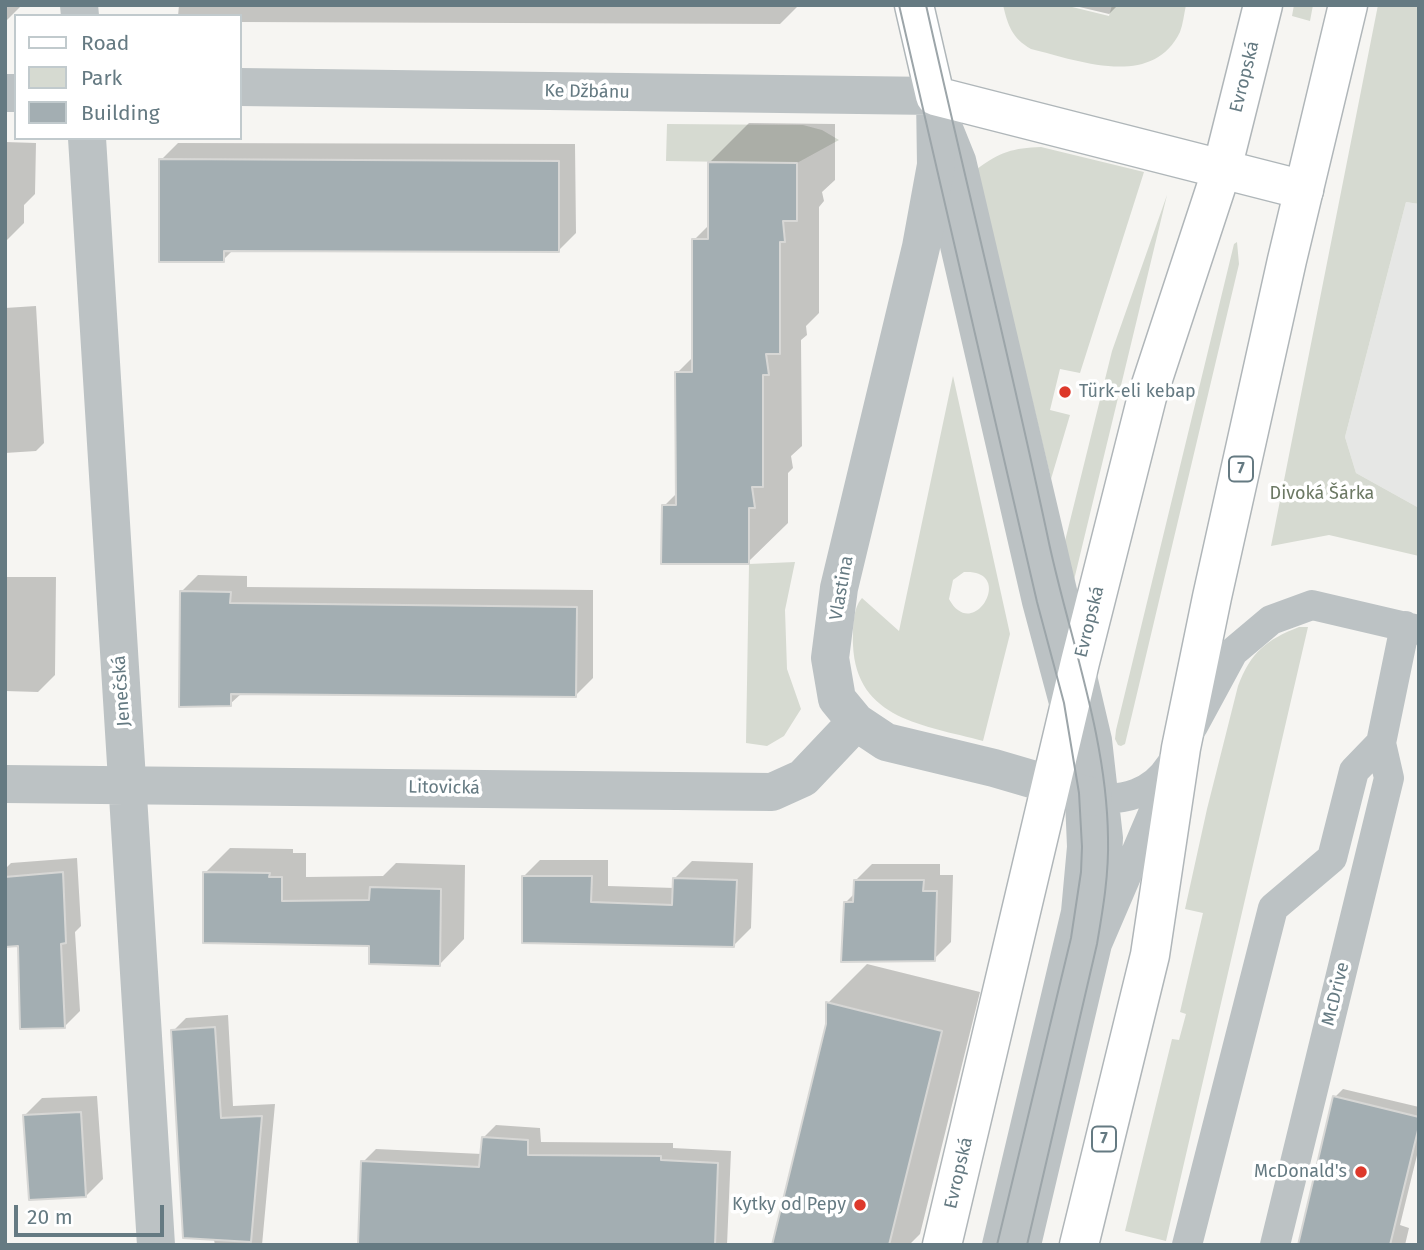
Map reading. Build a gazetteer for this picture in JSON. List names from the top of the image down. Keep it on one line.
{"streets":{"main road":["Evropská","7","Vlastina"],"street":["Ke Džbánu","Jenečská","Litovická"],"lane":["McDrive"]},"crossings":[["Evropská","Vlastina"],["Ke Džbánu","Vlastina"],["7","Vlastina"],["Vlastina","Litovická"],["Jenečská","Litovická"]],"parks":["Divoká Šárka"],"places":["Türk-eli kebap","McDonald's","Kytky od Pepy"],"legend":["Road","Park","Building"],"scale_bar":"20 m"}
